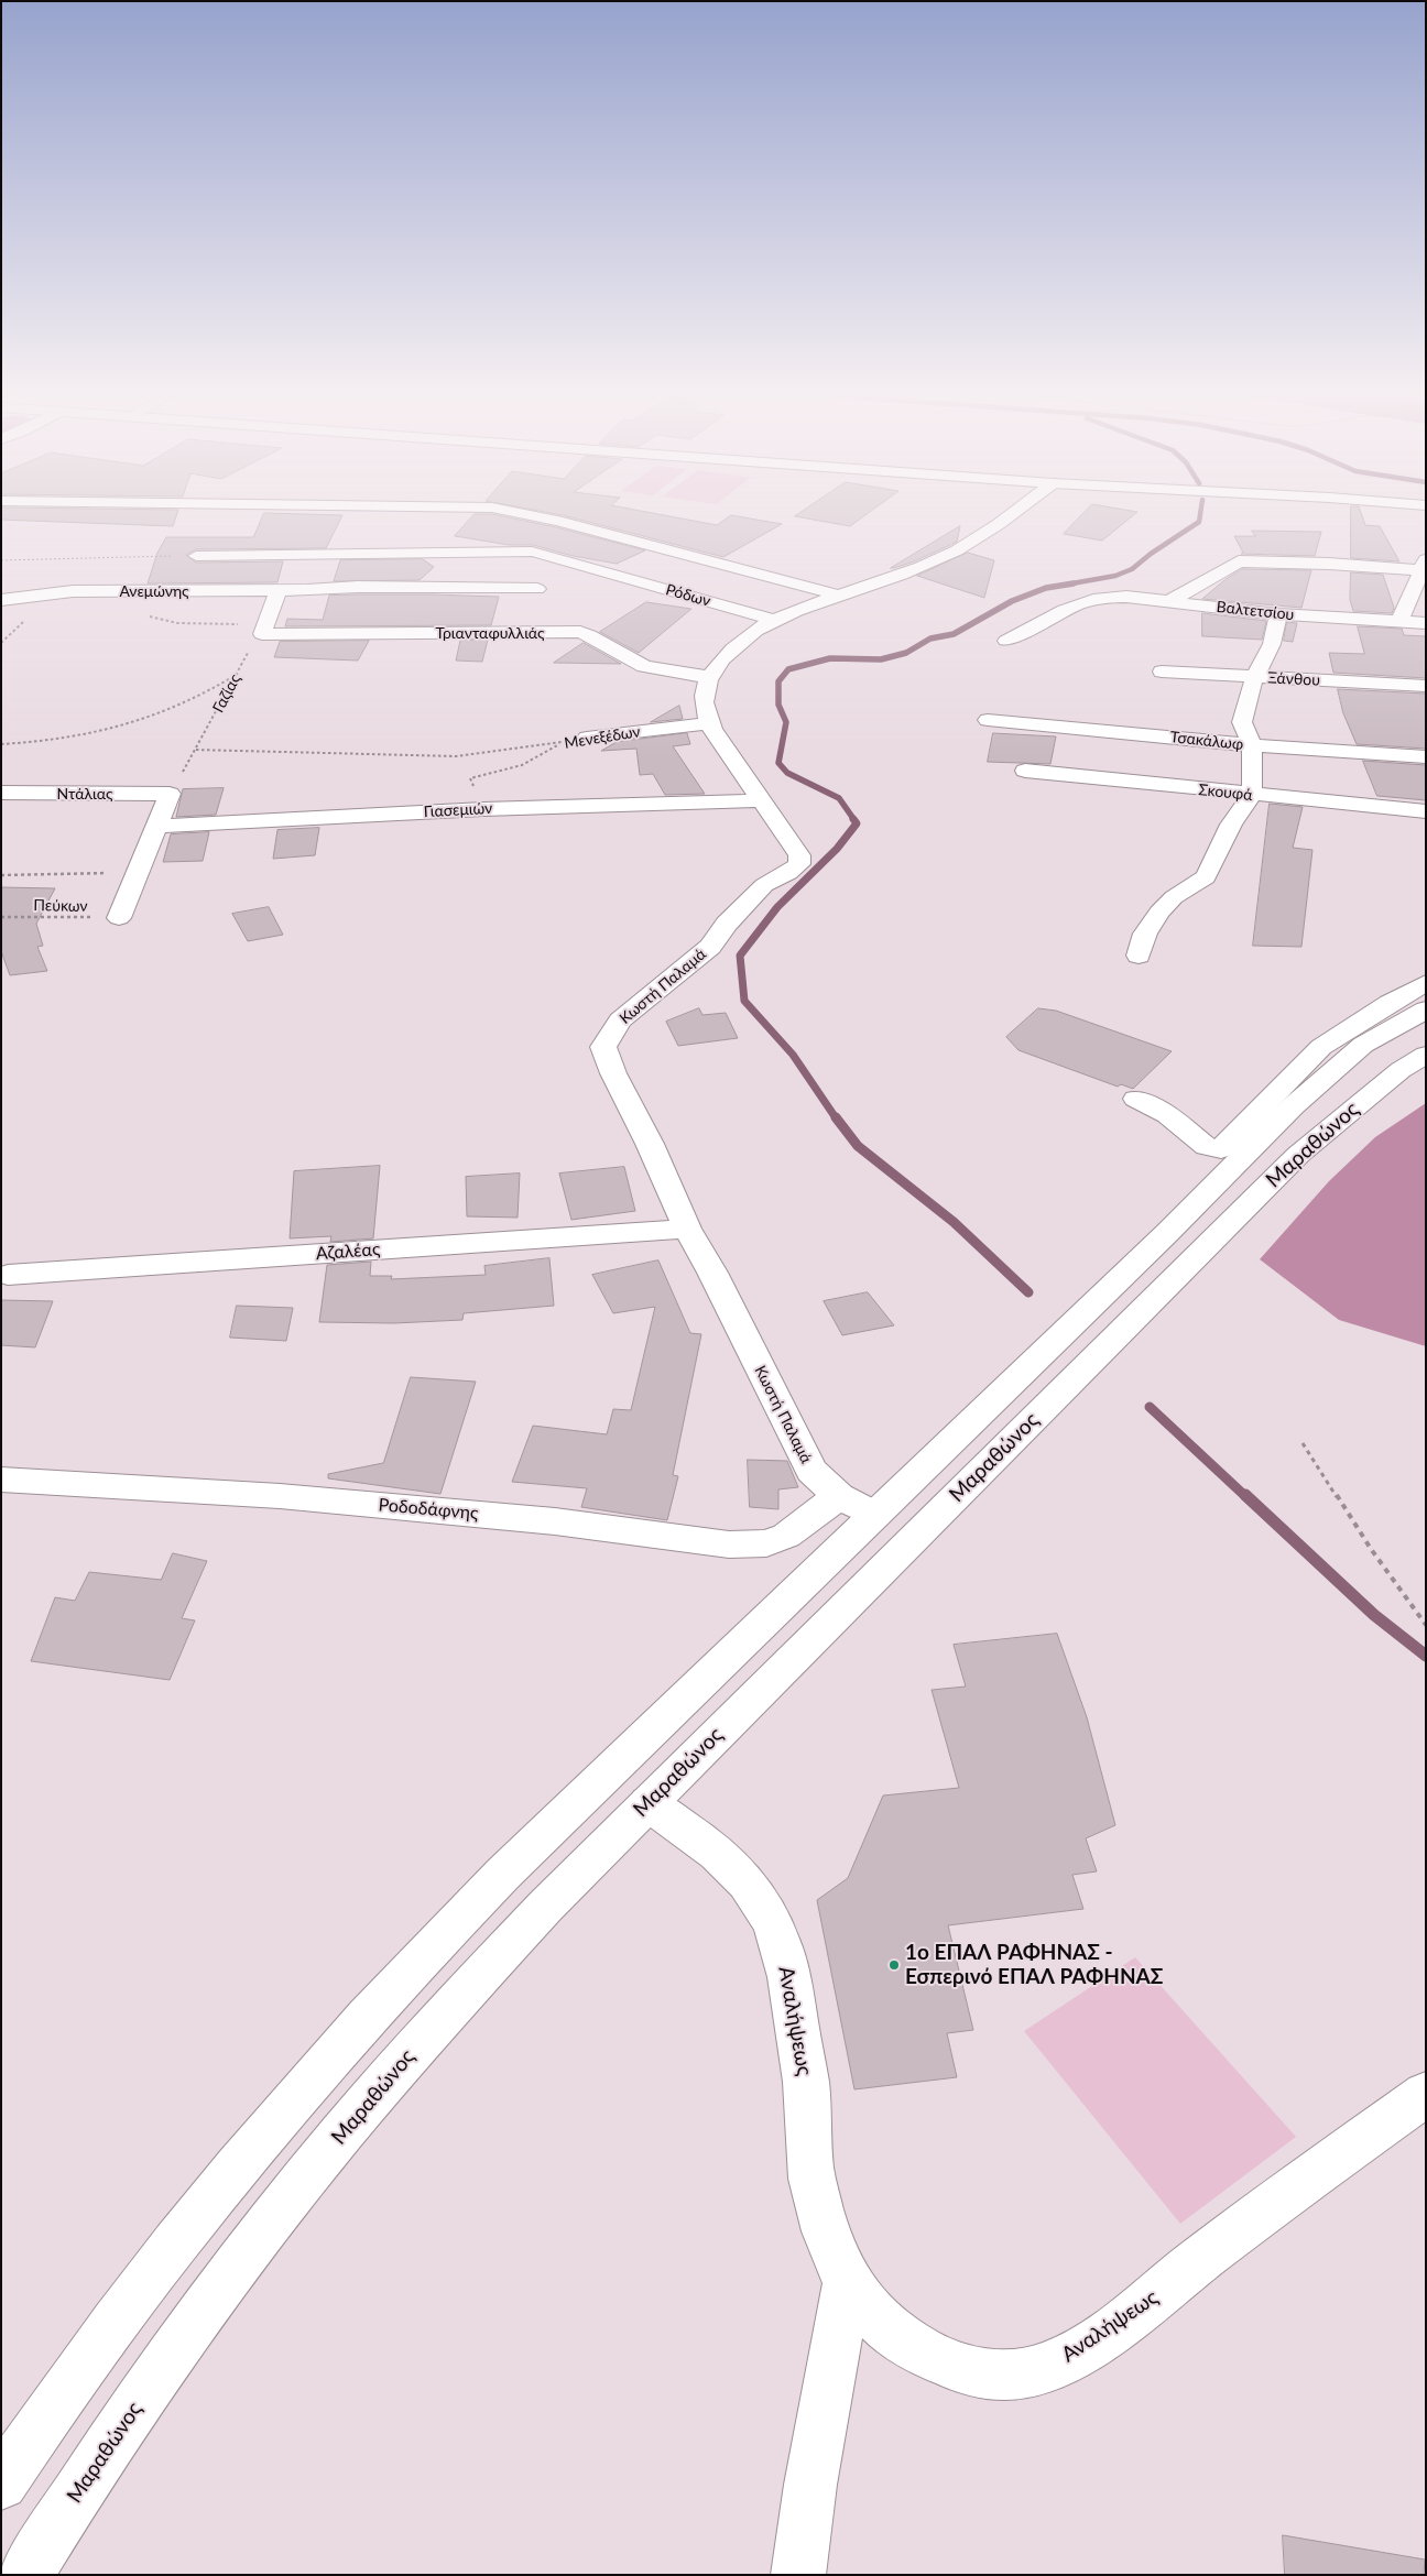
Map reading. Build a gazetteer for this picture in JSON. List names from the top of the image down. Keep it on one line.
{"streets":{"street":["Ανεμώνης","Ρόδων","Βαλτετσίου","Τριανταφυλλιάς","Ξάνθου","Μενεξέδων","Τσακάλωφ","Σκουφά","Ντάλιας","Γιασεμιών","Κωστή Παλαμά","Μαραθώνος","Αζαλέας","Ροδοδάφνης","Αναλήψεως"],"path":["Γαζίας","Πεύκων"]},"crossings":[["Ρόδων","Κωστή Παλαμά"],["Τριανταφυλλιάς","Γαζίας"],["Τριανταφυλλιάς","Κωστή Παλαμά"],["Γαζίας","Μενεξέδων"],["Γαζίας","Ντάλιας"],["Μενεξέδων","Γιασεμιών"],["Μενεξέδων","Κωστή Παλαμά"],["Γιασεμιών","Κωστή Παλαμά"],["Κωστή Παλαμά","Μαραθώνος"],["Κωστή Παλαμά","Αζαλέας"],["Κωστή Παλαμά","Ροδοδάφνης"],["Μαραθώνος","Αναλήψεως"]],"places":["1ο ΕΠΑΛ ΡΑΦΗΝΑΣ - Εσπερινό ΕΠΑΛ ΡΑΦΗΝΑΣ"]}
